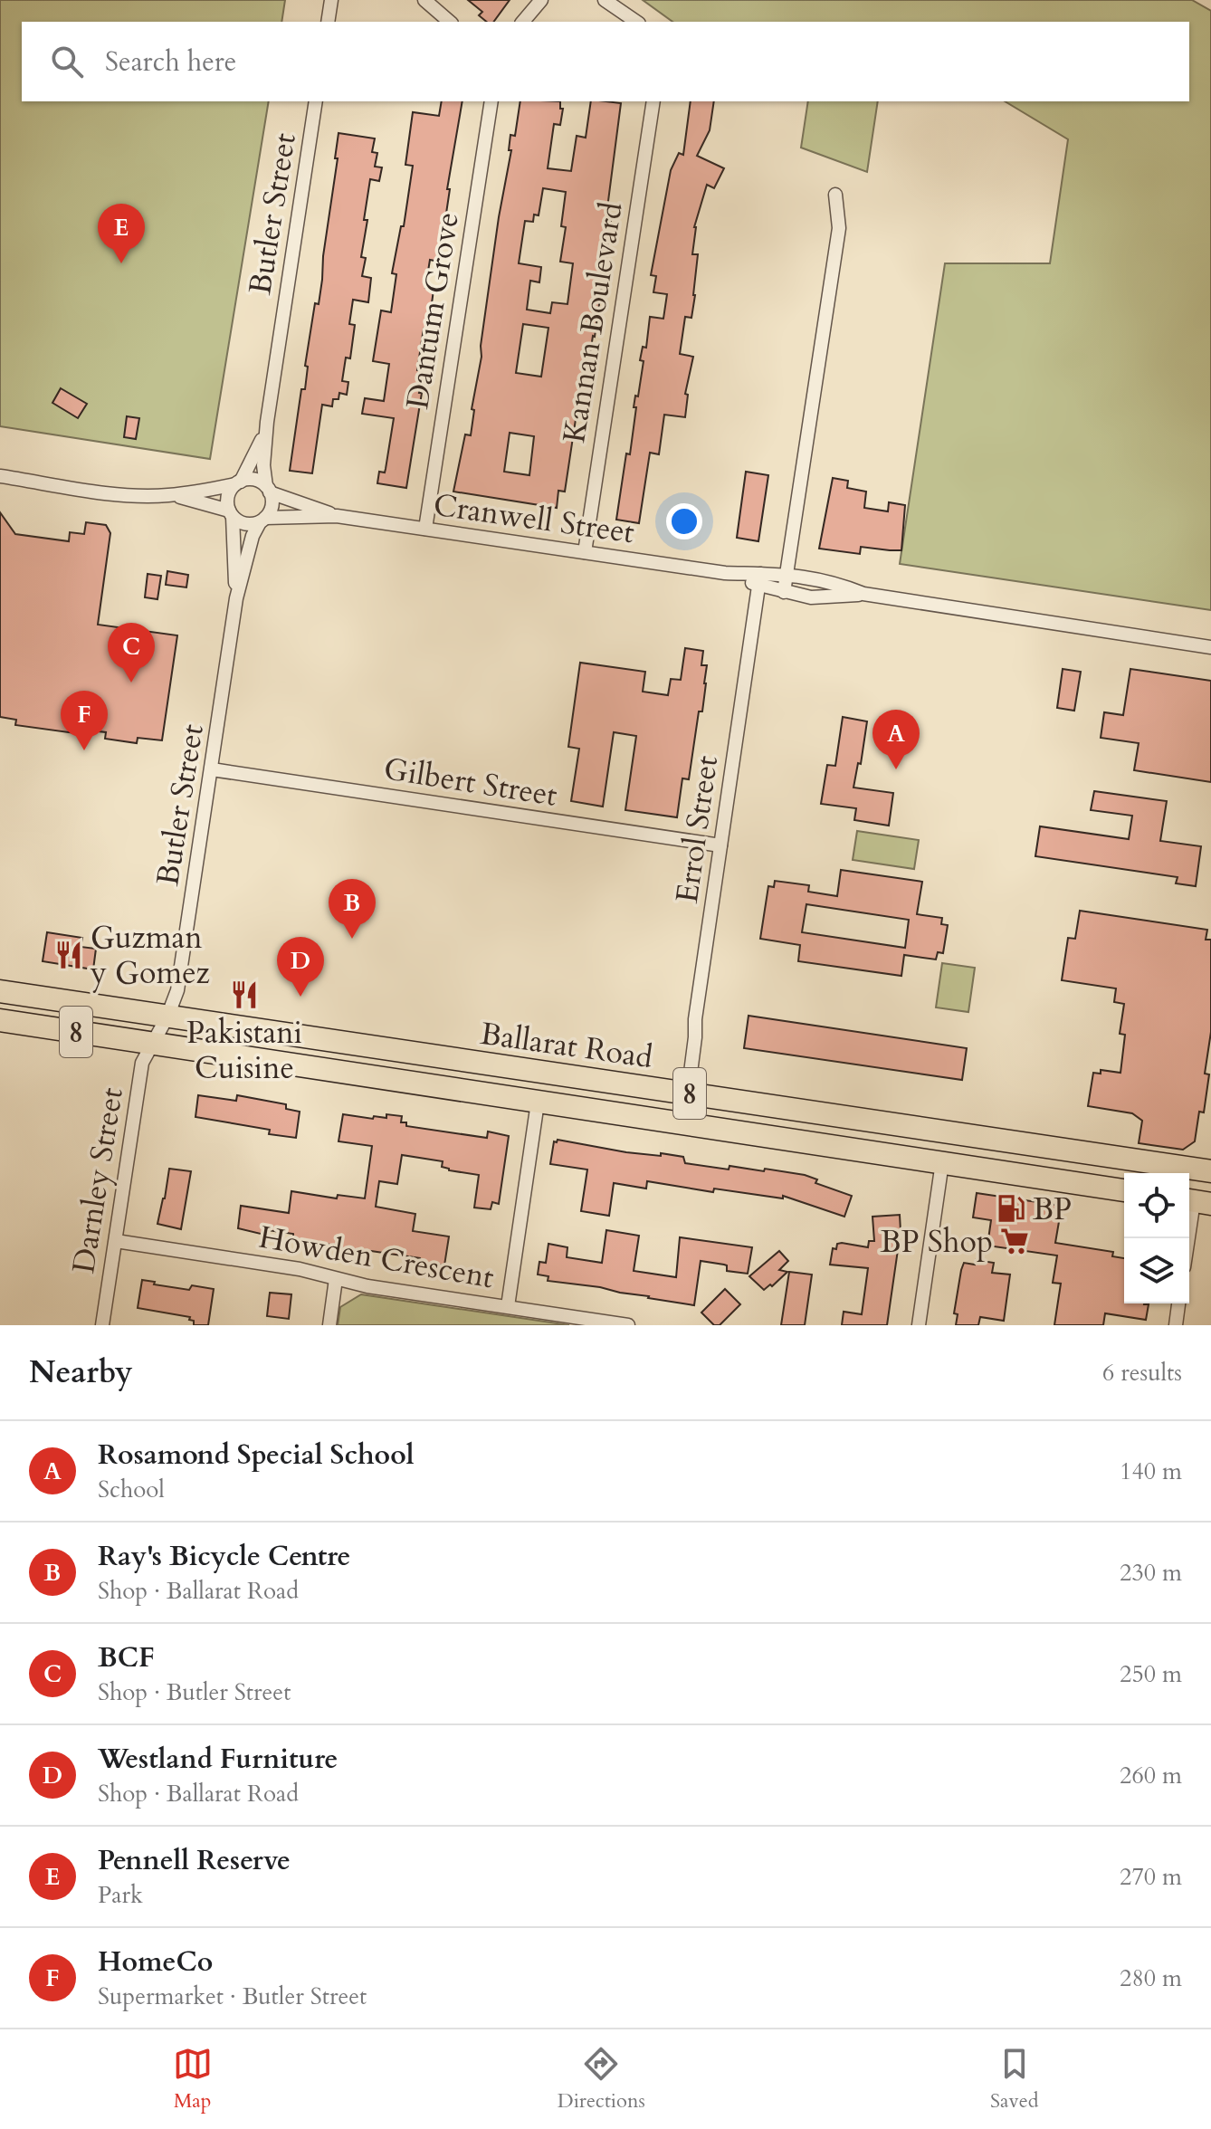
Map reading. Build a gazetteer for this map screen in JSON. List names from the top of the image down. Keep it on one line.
{"streets":{"highway":["8","Ballarat Road"],"street":["Butler Street","Dantum Grove","Kannan Boulevard","Cranwell Street","Gilbert Street","Errol Street","Darnley Street","Howden Crescent"]},"crossings":[["Butler Street","Cranwell Street"],["Butler Street","Gilbert Street"],["Butler Street","Ballarat Road"],["Butler Street","Darnley Street"],["Dantum Grove","Cranwell Street"],["Kannan Boulevard","Cranwell Street"],["Cranwell Street","Errol Street"],["Gilbert Street","Errol Street"],["Errol Street","Ballarat Road"],["Ballarat Road","Darnley Street"],["Darnley Street","Howden Crescent"]],"places":{"restaurant":["Guzman y Gomez","Pakistani Cuisine"],"fuel station":["BP"],"supermarket":["BP Shop"]},"page":{"search":"Search here","pins":["E","C","F","A","B","D"],"heading":["Nearby","6 results"],"list":[{"mark":"A","name":"Rosamond Special School","note":"School","value":"140 m"},{"mark":"B","name":"Ray's Bicycle Centre","note":"Shop · Ballarat Road","value":"230 m"},{"mark":"C","name":"BCF","note":"Shop · Butler Street","value":"250 m"},{"mark":"D","name":"Westland Furniture","note":"Shop · Ballarat Road","value":"260 m"},{"mark":"E","name":"Pennell Reserve","note":"Park","value":"270 m"},{"mark":"F","name":"HomeCo","note":"Supermarket · Butler Street","value":"280 m"}],"nav":["Map","Directions","Saved"]}}
